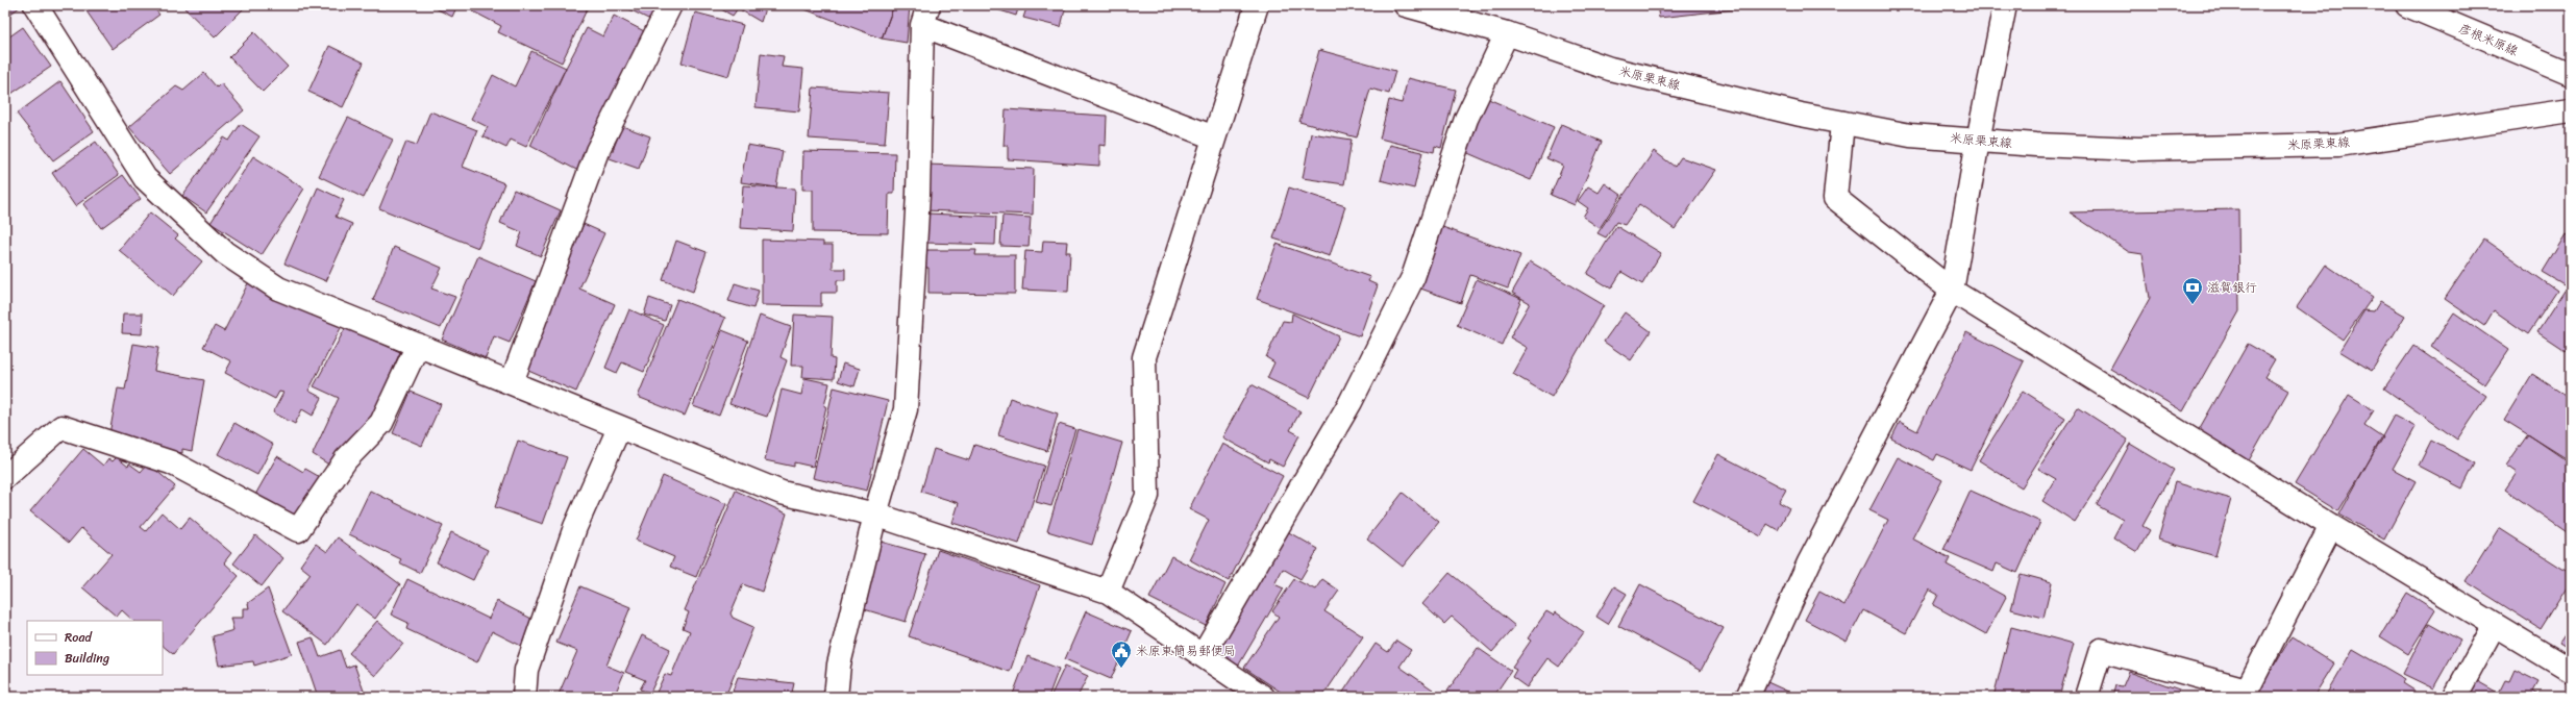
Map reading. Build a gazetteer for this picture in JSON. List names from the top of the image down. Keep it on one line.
{"streets":{"street":["彦根米原線","米原栗東線"]},"places":{"bank":["滋賀銀行"],"public building":["米原東簡易郵便局"]},"legend":["Road","Building"]}
